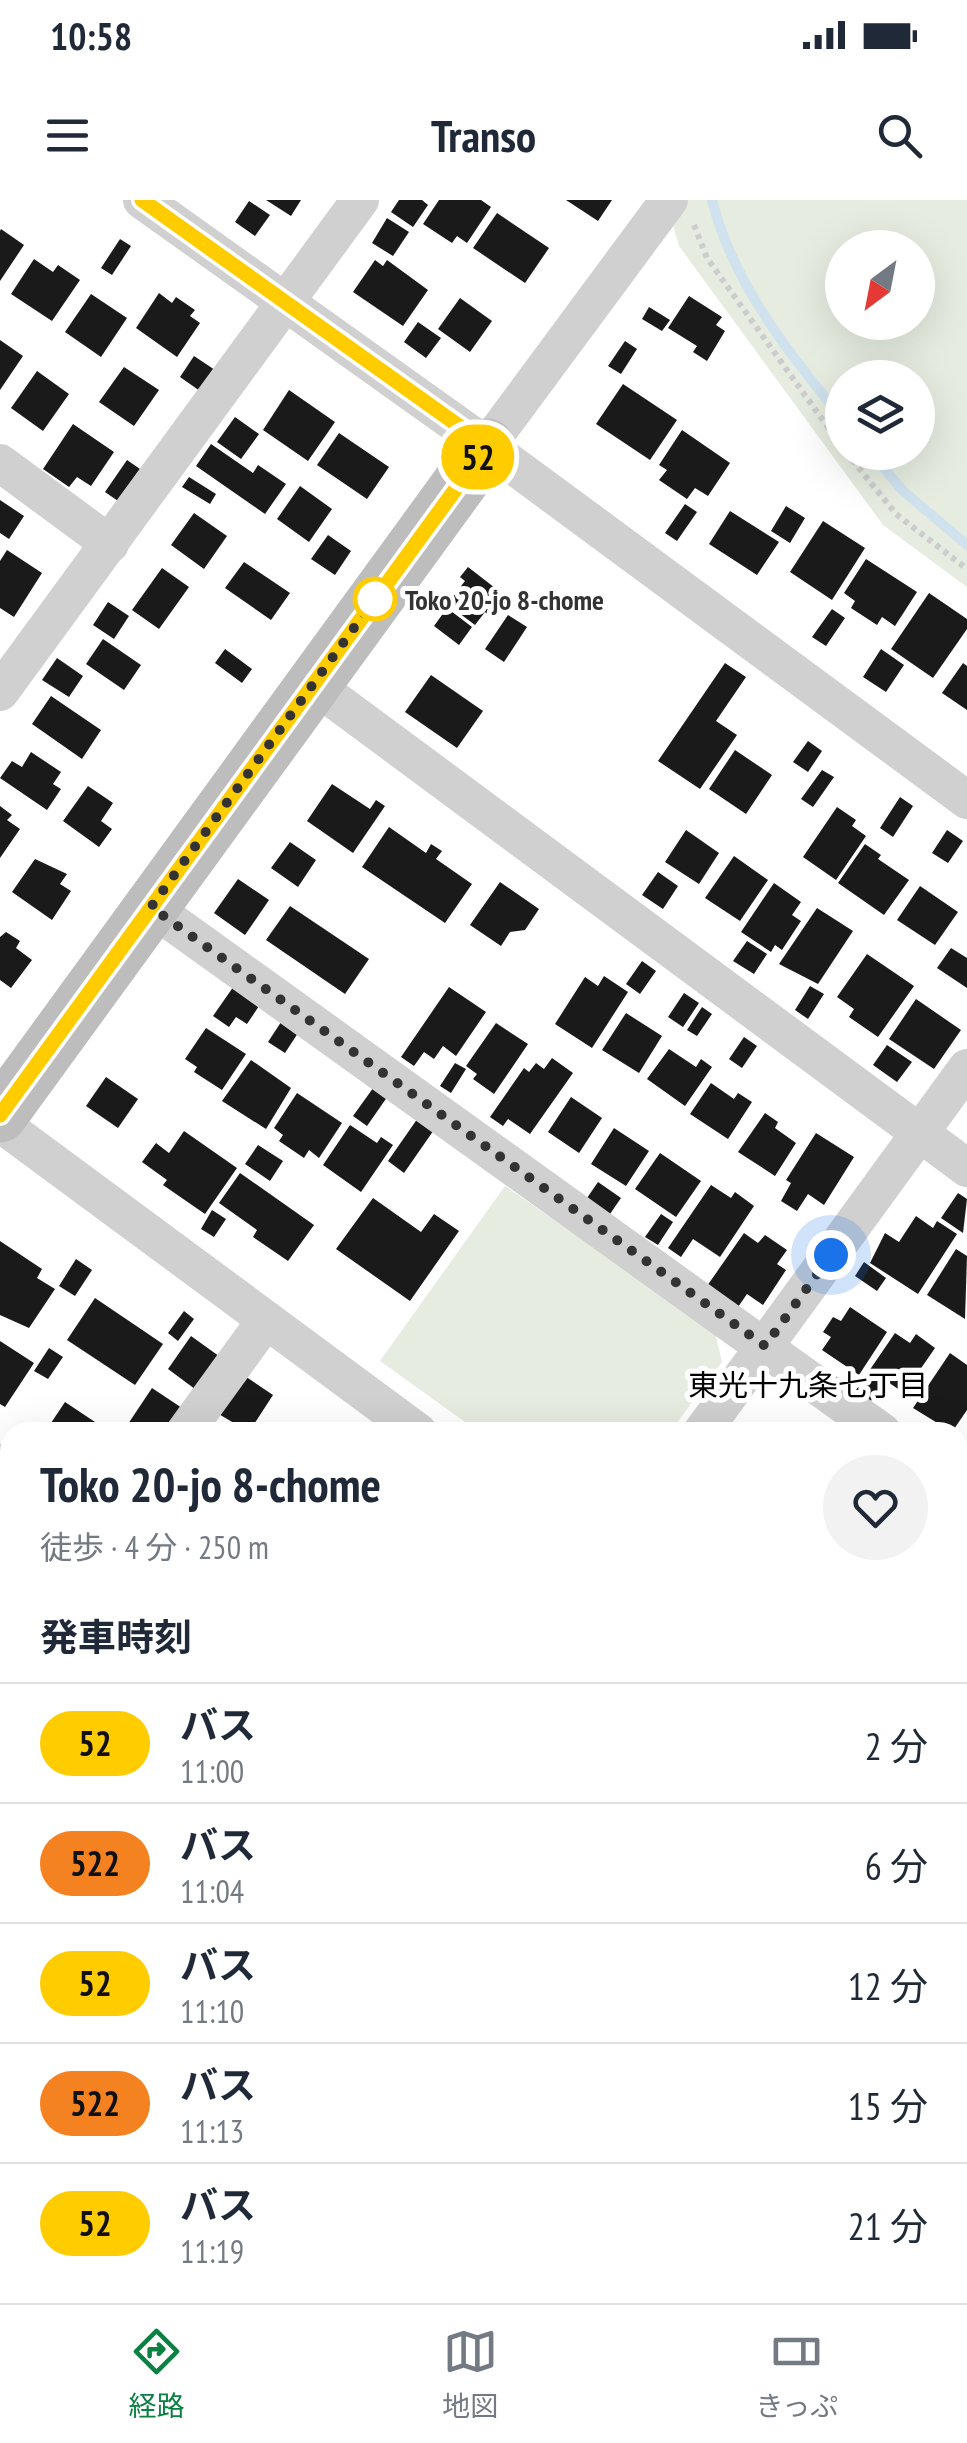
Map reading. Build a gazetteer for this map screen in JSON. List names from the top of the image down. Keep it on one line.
{"districts":["東光十九条七丁目"],"places":["Toko 20-jo 8-chome"],"lines":["bus line 52"],"north":"bottom left","page":{"status":"10:58","header":"Transo","on_map":"52","heading":[["Toko 20-jo 8-chome","徒歩 · 4 分 · 250 m"],"発車時刻"],"list":[{"mark":"52","name":"バス","note":"11:00","value":"2 分"},{"mark":"522","name":"バス","note":"11:04","value":"6 分"},{"mark":"52","name":"バス","note":"11:10","value":"12 分"},{"mark":"522","name":"バス","note":"11:13","value":"15 分"},{"mark":"52","name":"バス","note":"11:19","value":"21 分"}],"tabs":["経路","地図","きっぷ"]}}
